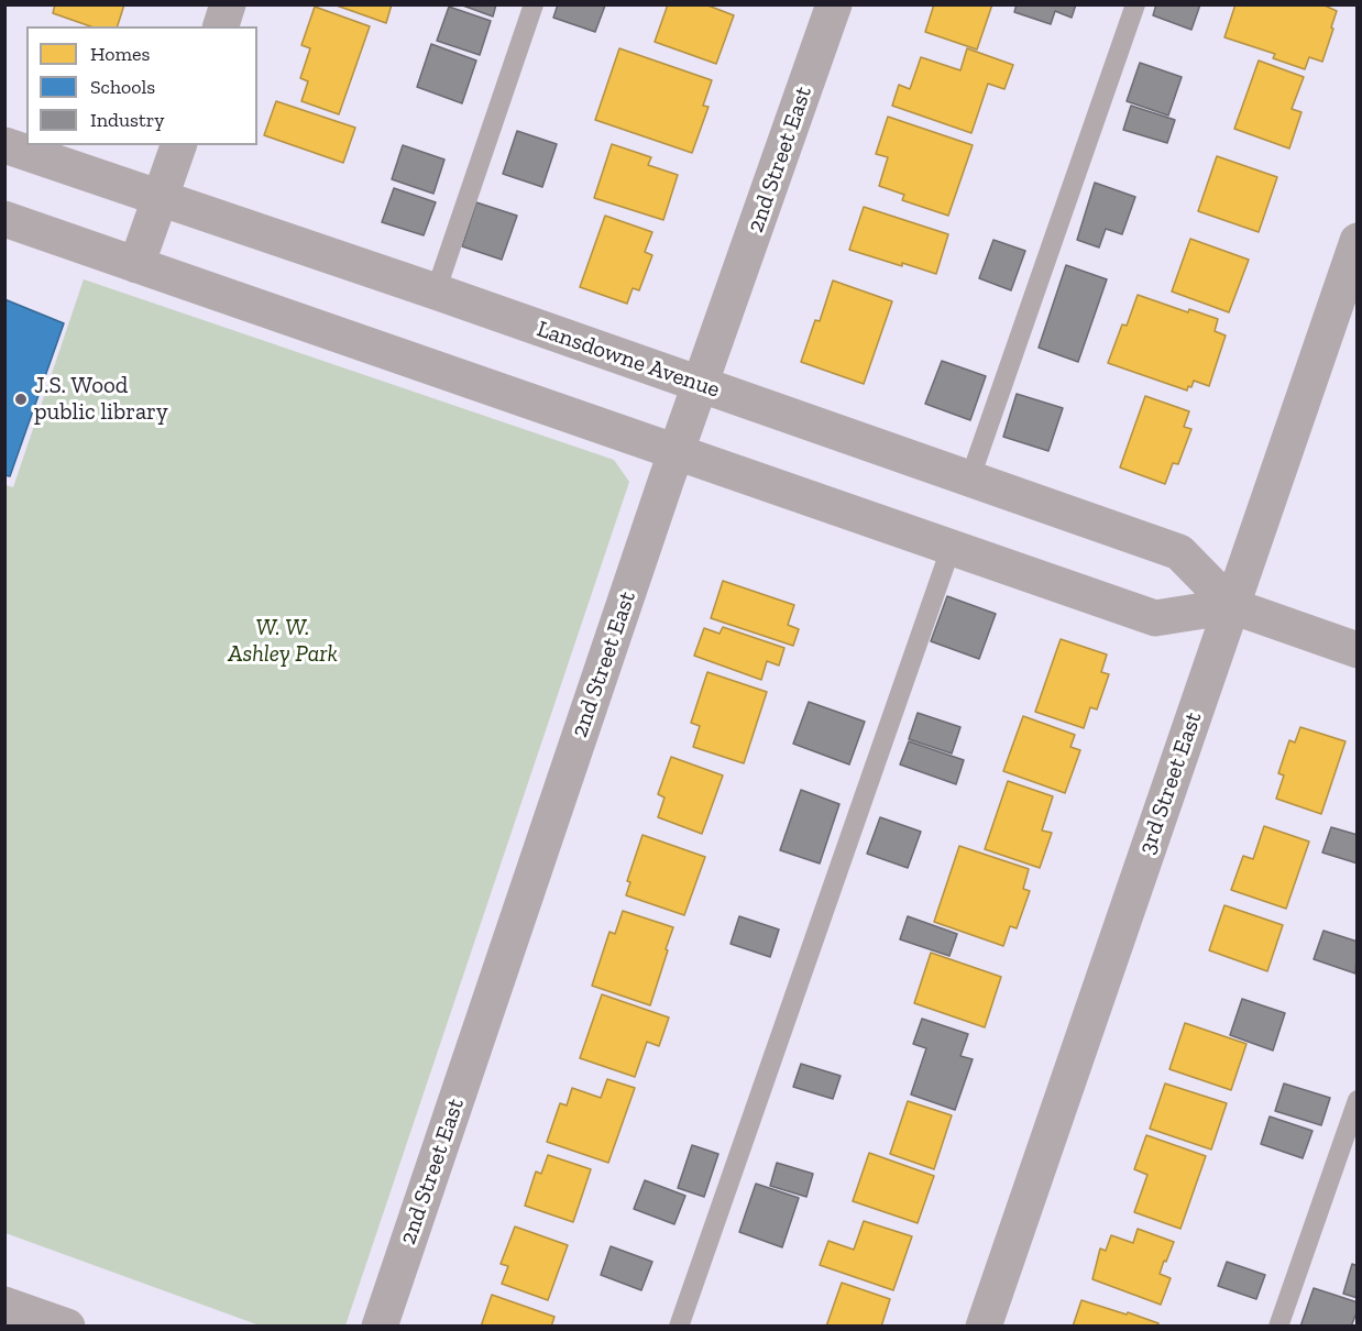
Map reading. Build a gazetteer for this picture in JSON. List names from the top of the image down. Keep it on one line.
{"streets":{"street":["2nd Street East","Lansdowne Avenue","3rd Street East"]},"crossings":[["2nd Street East","Lansdowne Avenue"],["Lansdowne Avenue","3rd Street East"]],"parks":["W. W. Ashley Park"],"places":["J.S. Wood public library"],"legend":["Homes","Schools","Industry"]}
